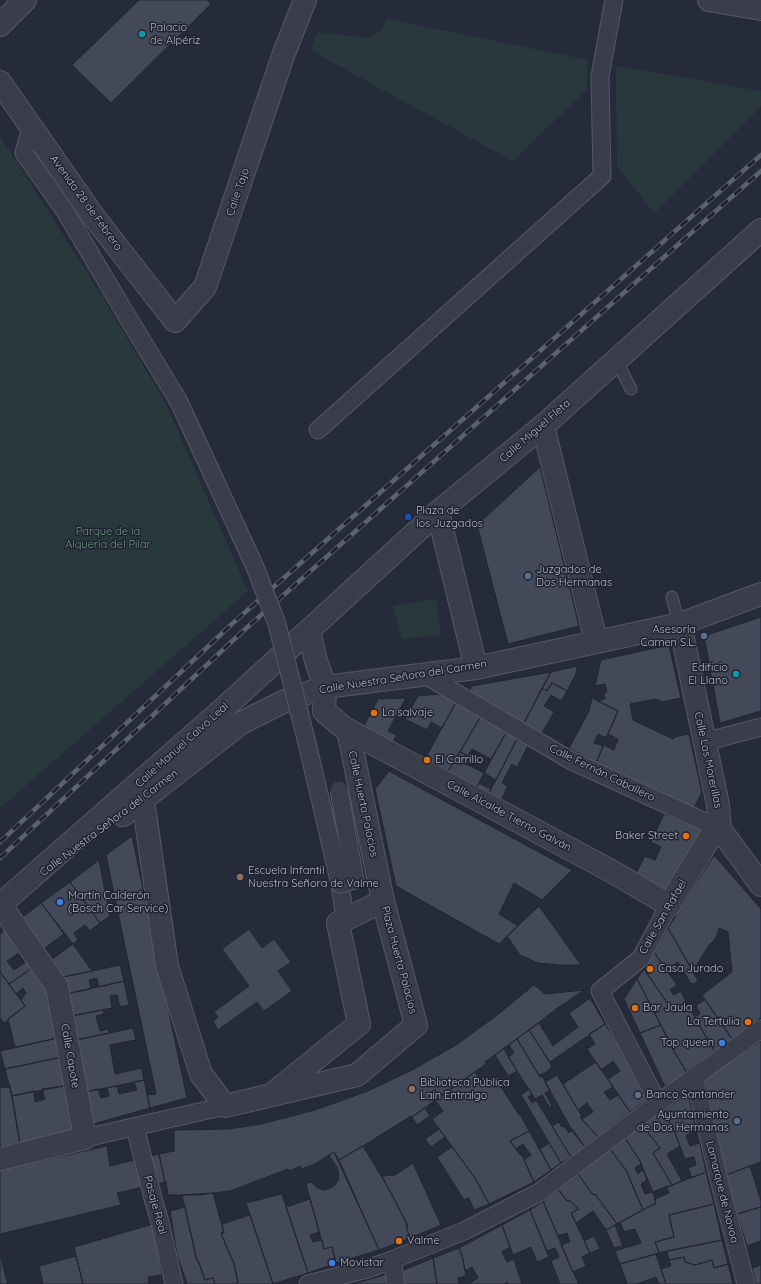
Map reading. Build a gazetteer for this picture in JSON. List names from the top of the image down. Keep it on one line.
{"streets":{"street":["Calle Tajo","Avenida 28 de Febrero","Calle Miguel Fleta","Calle Nuestra Señora del Carmen","Calle Manuel Calvo Leal","Calle Las Morerillas","Calle Fernán Caballero","Calle Huerta Palacios","Calle Alcalde Tierno Galván","Calle San Rafael","Plaza Huerta Palacios","Calle Capote","Lamarque de Novoa","Pasaje Real"]},"crossings":[["Calle Tajo","Avenida 28 de Febrero"],["Calle Miguel Fleta","Calle Manuel Calvo Leal"],["Calle Nuestra Señora del Carmen","Calle Manuel Calvo Leal"],["Calle Nuestra Señora del Carmen","Calle Las Morerillas"],["Calle Nuestra Señora del Carmen","Calle Fernán Caballero"],["Calle Nuestra Señora del Carmen","Calle Alcalde Tierno Galván"],["Calle Nuestra Señora del Carmen","Calle Capote"],["Calle Manuel Calvo Leal","Calle Capote"],["Calle Las Morerillas","Calle Fernán Caballero"],["Calle Las Morerillas","Calle San Rafael"],["Calle Fernán Caballero","Calle San Rafael"],["Calle Huerta Palacios","Calle Alcalde Tierno Galván"],["Calle Huerta Palacios","Plaza Huerta Palacios"],["Calle Alcalde Tierno Galván","Calle San Rafael"]],"parks":["Parque de la Alquería del Pilar"],"places":["Palacio de Alpériz","Plaza de los Juzgados","Juzgados de Dos Hermanas","Asesoría Camen S.L.","Edificio El Llano","La salvaje","El Carrillo","Baker Street","Escuela Infantil Nuestra Señora de Valme","Martín Calderón (Bosch Car Service)","Casa Jurado","Bar Jaula","La Tertulia","Top queen","Biblioteca Pública Laín Entralgo","Banco Santander","Ayuntamiento de Dos Hermanas","Valme","Movistar"]}
